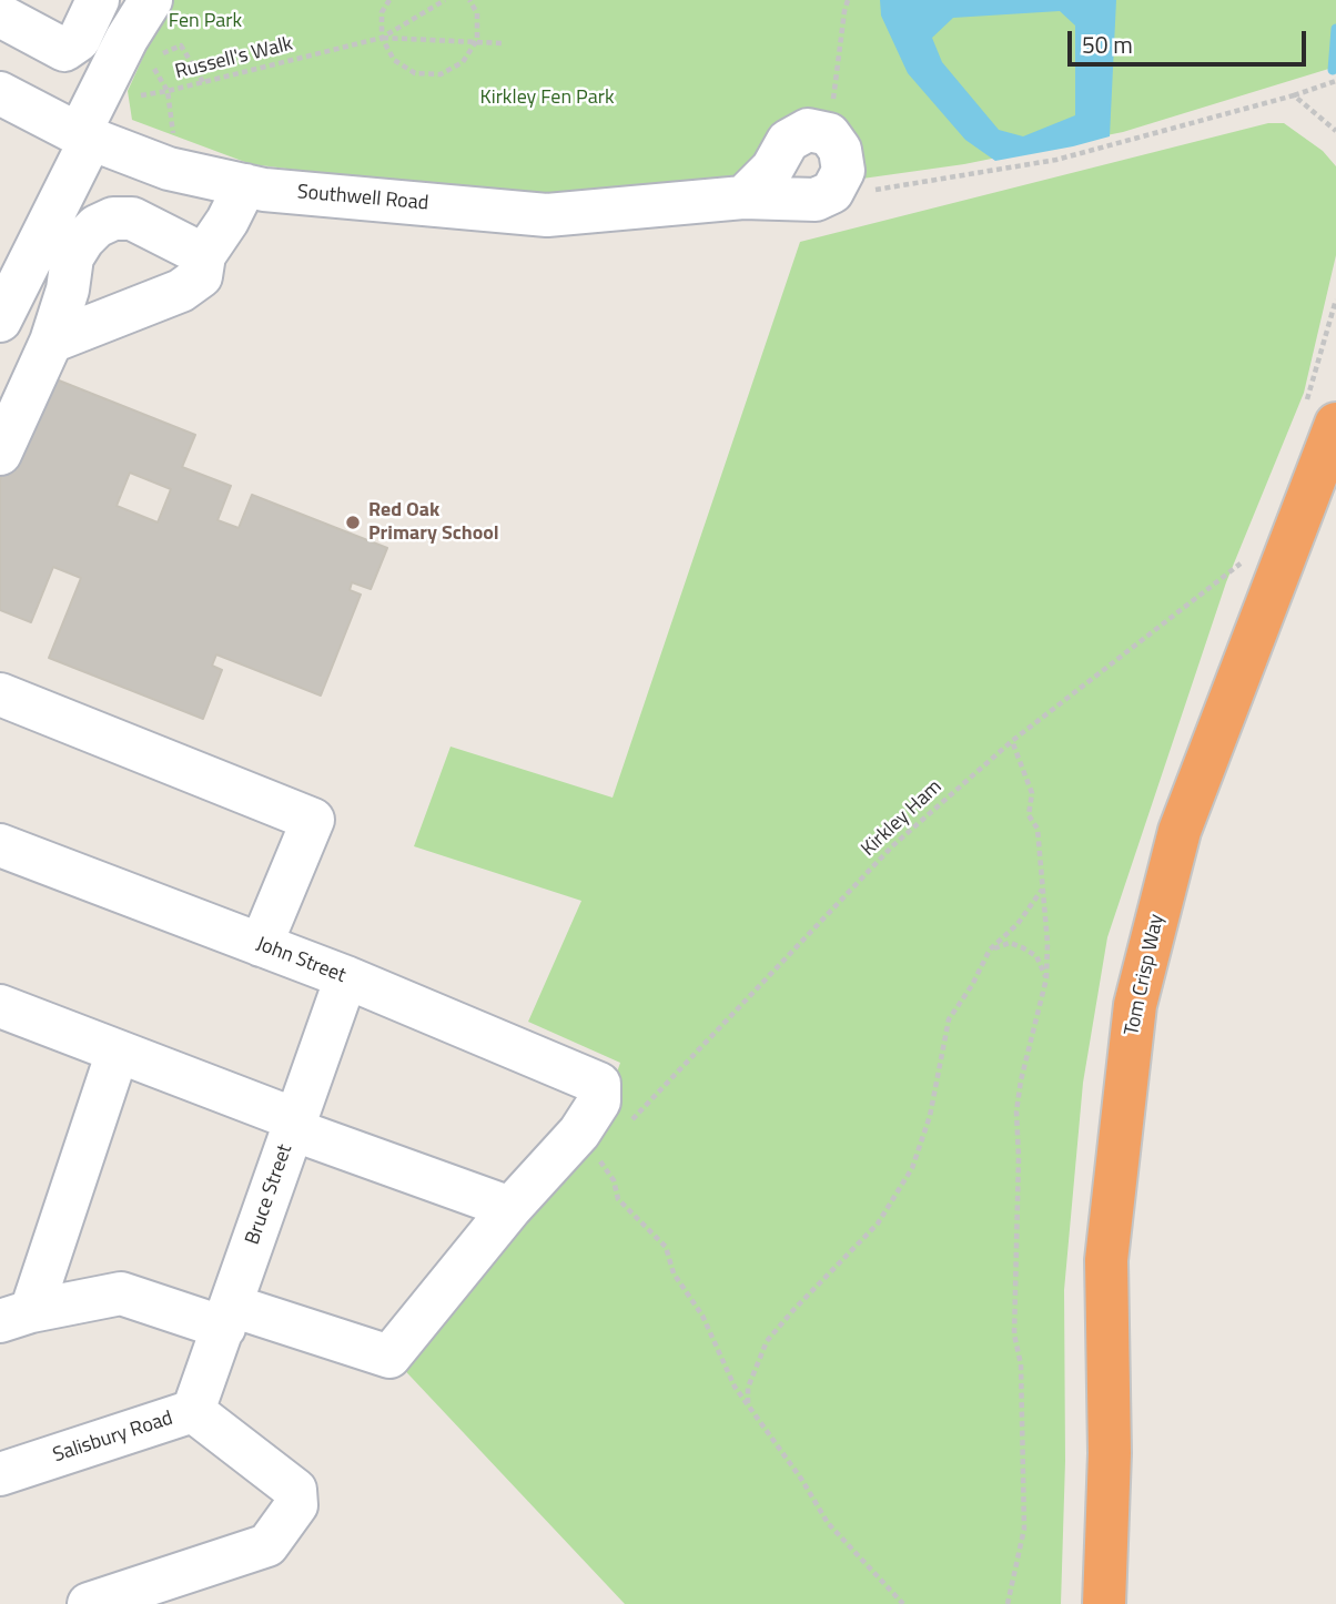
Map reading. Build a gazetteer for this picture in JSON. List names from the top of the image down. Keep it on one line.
{"streets":{"highway":["Tom Crisp Way"],"street":["Southwell Road","John Street","Bruce Street","Salisbury Road"],"path":["Russell's Walk","Kirkley Ham"]},"crossings":[["Russell's Walk","Southwell Road"],["Kirkley Ham","Tom Crisp Way"],["John Street","Bruce Street"],["Bruce Street","Salisbury Road"]],"parks":["Fen Park","Kirkley Fen Park"],"places":["Red Oak Primary School"],"scale_bar":"50 m"}
